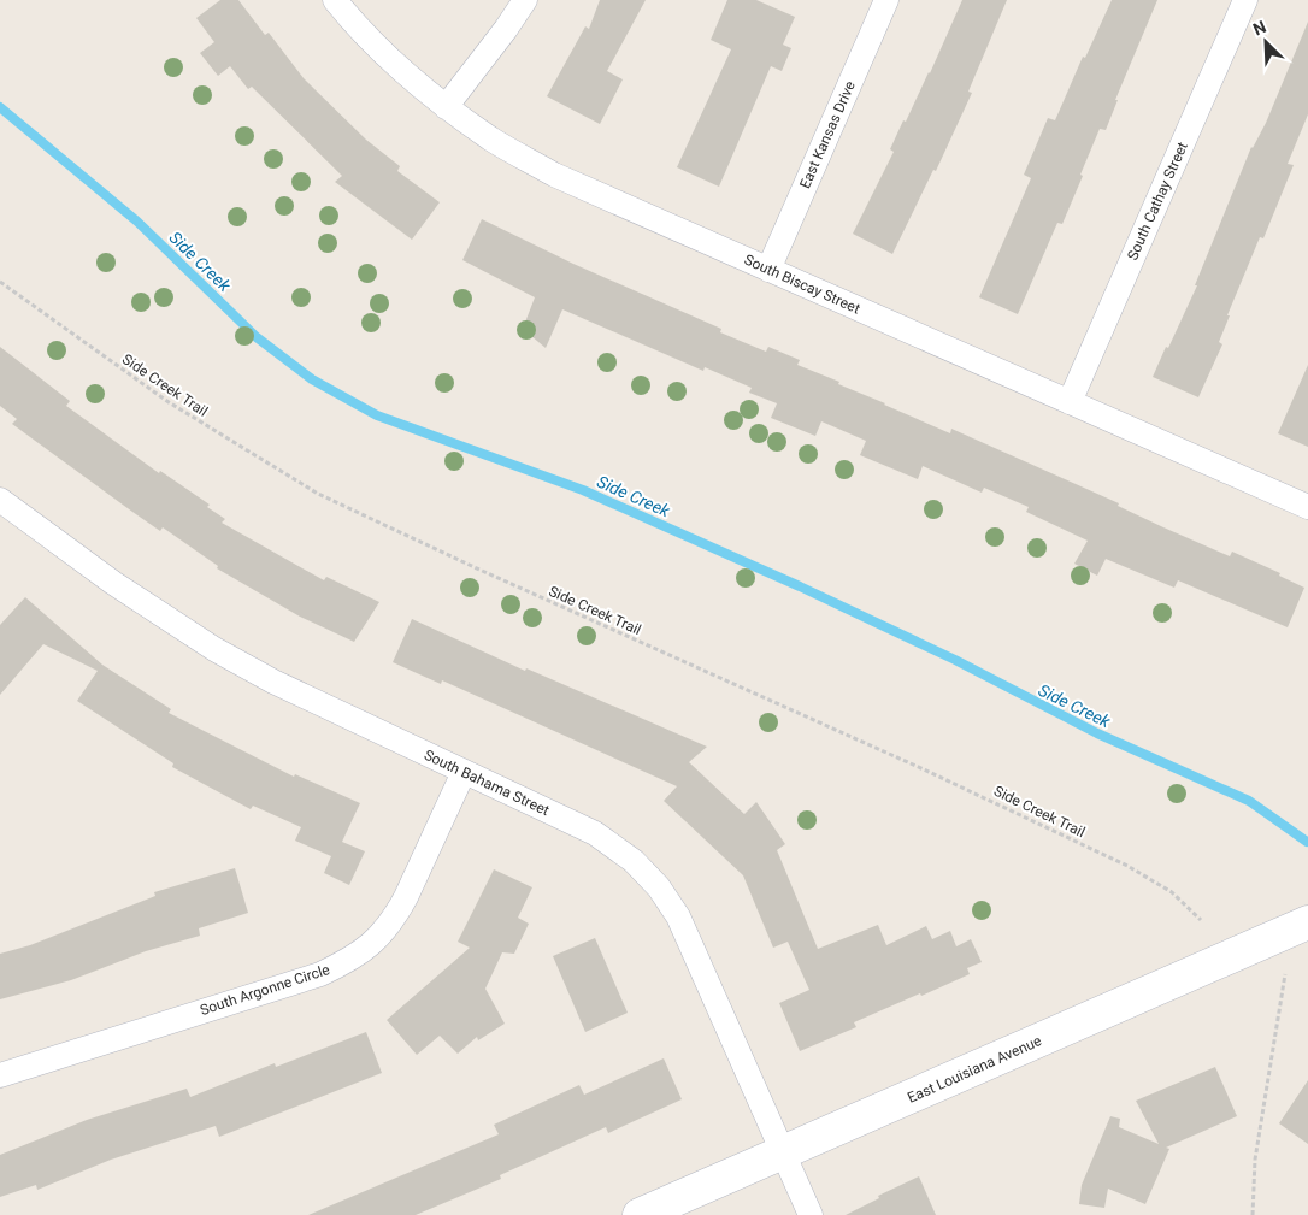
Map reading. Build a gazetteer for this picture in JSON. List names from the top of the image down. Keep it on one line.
{"streets":{"street":["East Kansas Drive","South Cathay Street","South Biscay Street","South Bahama Street","South Argonne Circle","East Louisiana Avenue"],"path":["Side Creek Trail"]},"crossings":[["East Kansas Drive","South Biscay Street"],["South Cathay Street","South Biscay Street"],["South Bahama Street","South Argonne Circle"],["South Bahama Street","East Louisiana Avenue"]],"water":["Side Creek"],"north":"top left"}
